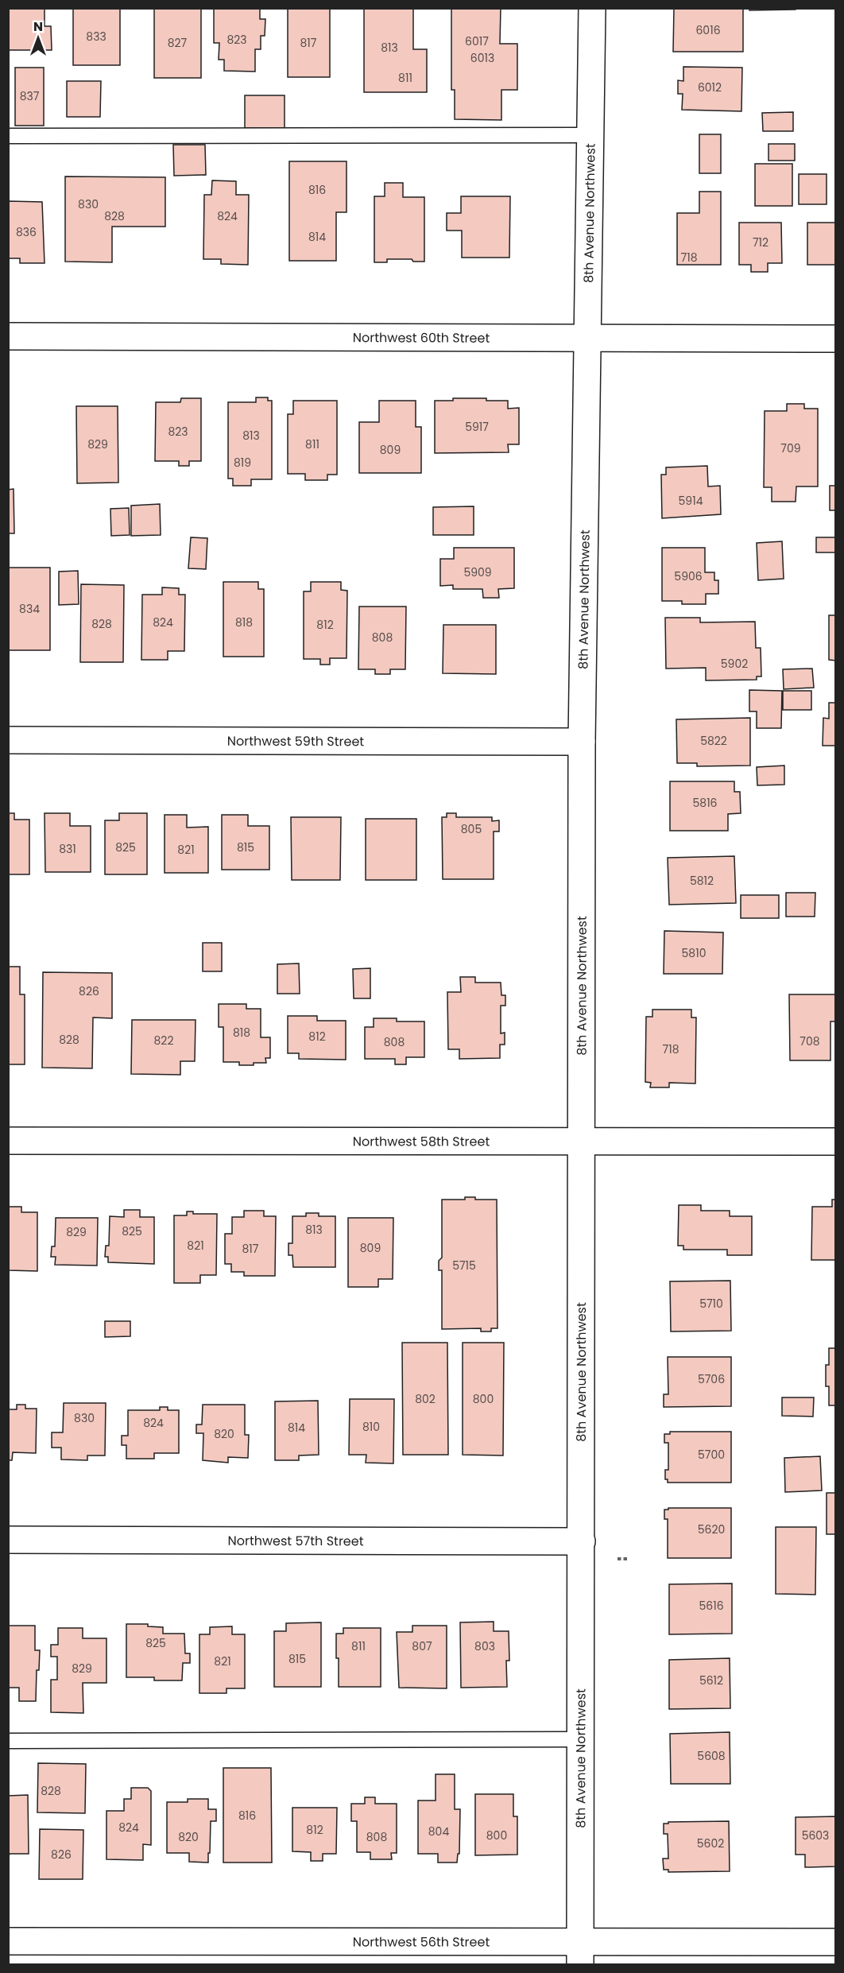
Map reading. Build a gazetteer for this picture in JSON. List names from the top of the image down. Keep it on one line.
{"streets":{"street":["8th Avenue Northwest","Northwest 60th Street","Northwest 59th Street","Northwest 58th Street","Northwest 57th Street","Northwest 56th Street"]},"crossings":[["8th Avenue Northwest","Northwest 60th Street"],["8th Avenue Northwest","Northwest 59th Street"],["8th Avenue Northwest","Northwest 58th Street"],["8th Avenue Northwest","Northwest 57th Street"],["8th Avenue Northwest","Northwest 56th Street"]],"house_numbers":["6016","833","823","6017","827","817","813","6013","811","6012","837","816","830","828","824","836","814","712","718","5917","823","813","829","811","709","809","819","5914","5909","5906","834","824","818","828","812","808","5902","5822","5816","805","825","815","831","821","5812","5810","826","818","812","828","822","708","808","718","813","825","829","821","809","817","5715","5710","5706","802","800","830","824","810","814","820","5700","5620","5616","825","811","807","803","815","821","829","5612","5608","828","816","824","812","804","800","5603","820","808","5602","826"],"north":"top"}
